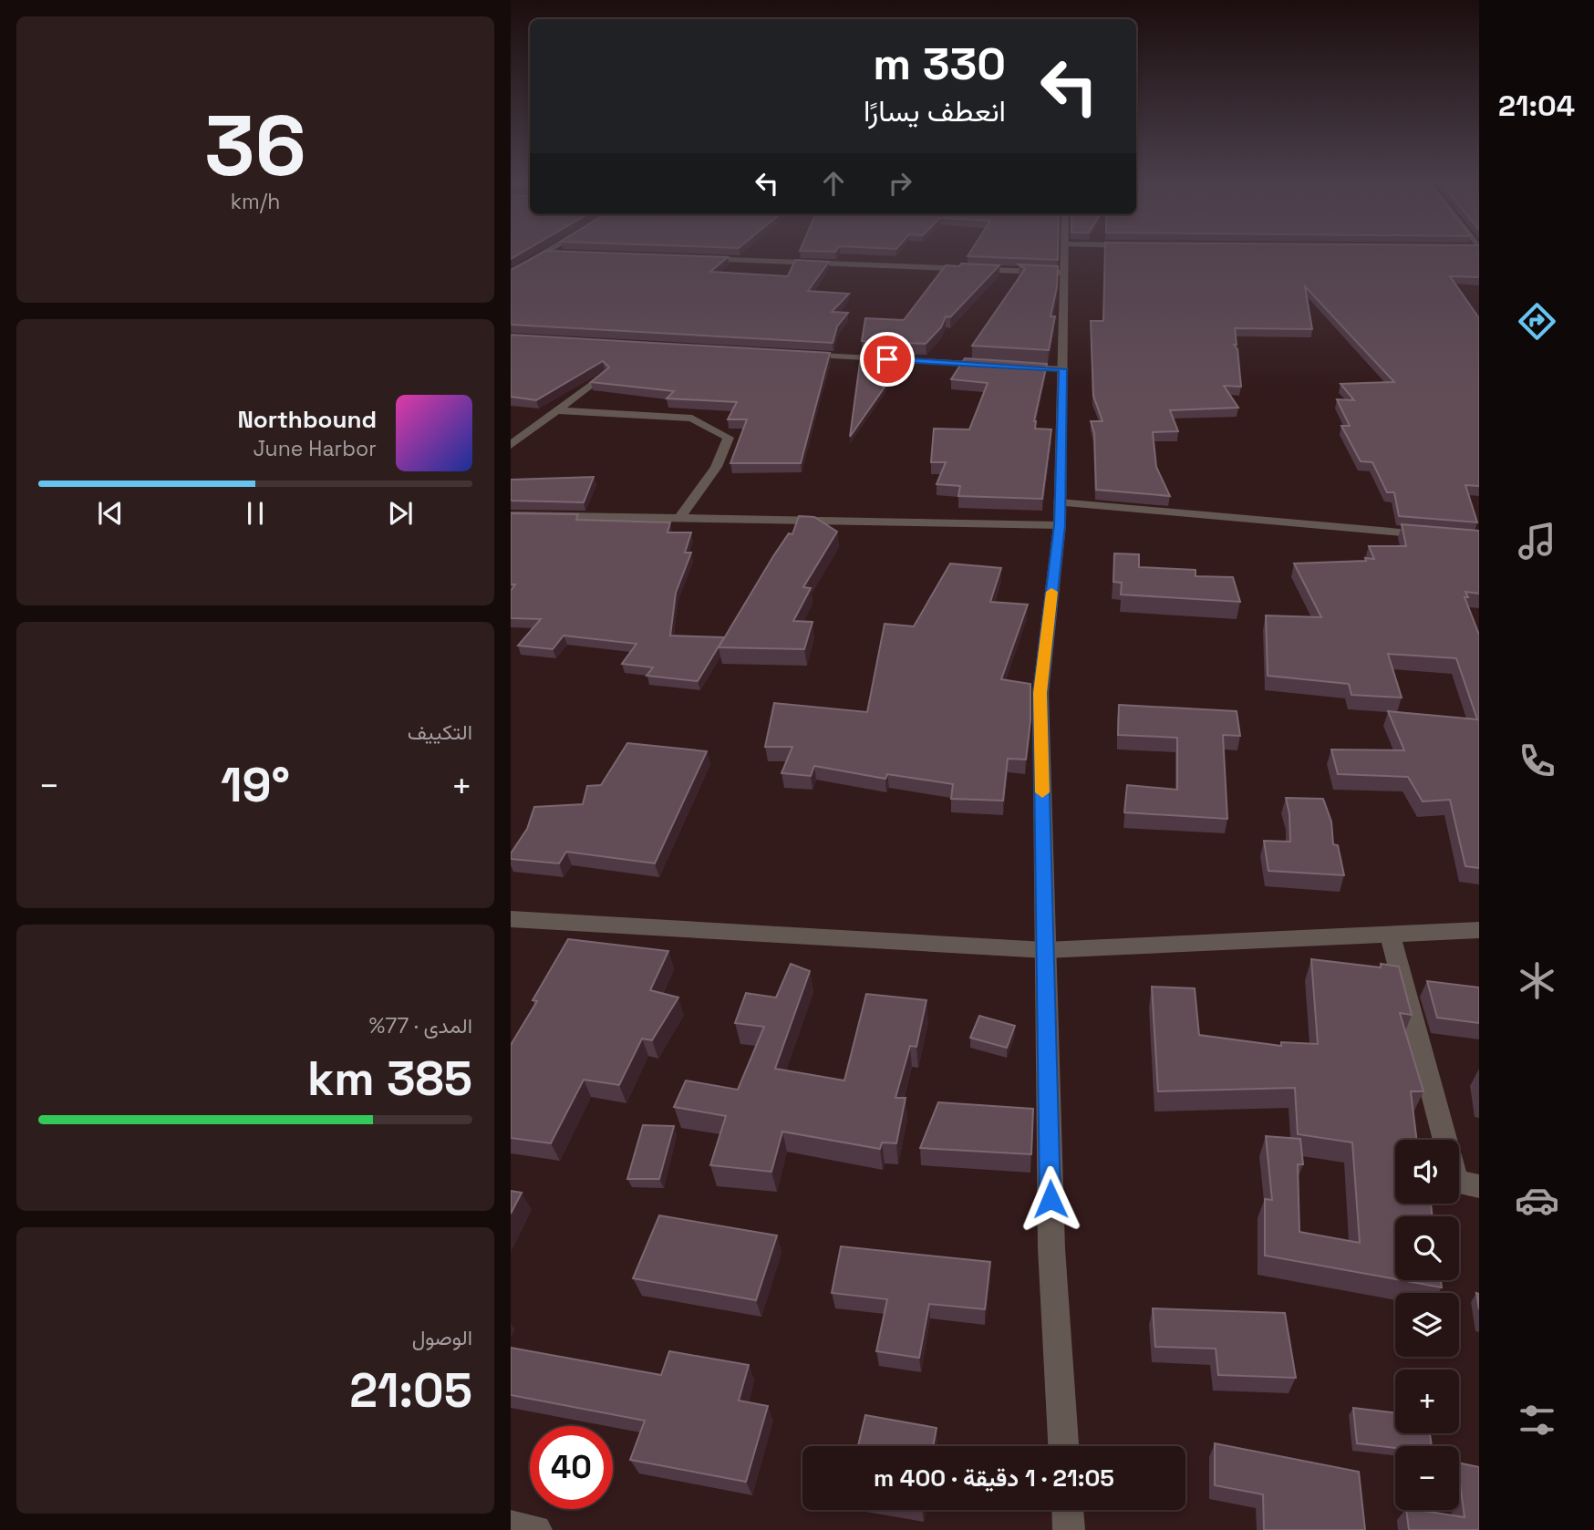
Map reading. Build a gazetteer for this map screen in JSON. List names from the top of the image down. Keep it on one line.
{"page":{"tabs":"21:04","tile":[["36","km/h"],"التكييف",["المدى · 77%","385 km"],["الوصول","21:05"]],"turn":["330 m","انعطف يسارًا"],"song":["Northbound","June Harbor"],"heat":["−","19°","+"],"map_buttons":["+","−"],"limit":"40","trip":"21:05 · 1 دقيقة · 400 m"}}
